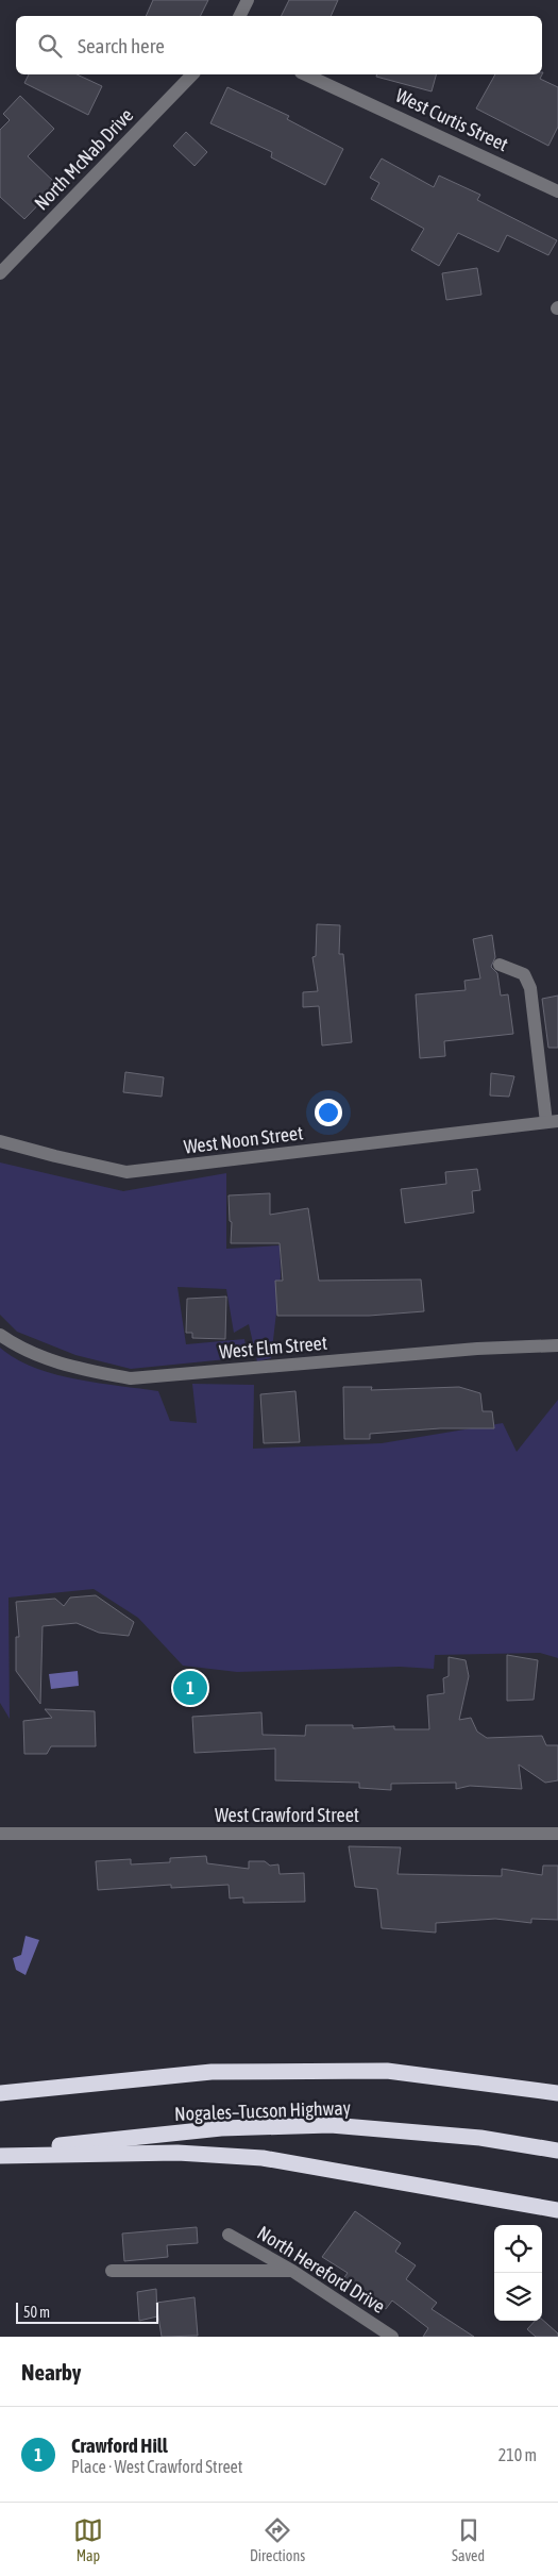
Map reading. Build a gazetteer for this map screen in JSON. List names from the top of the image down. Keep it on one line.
{"streets":{"highway":["Nogales–Tucson Highway"],"street":["West Curtis Street","North McNab Drive","West Noon Street","West Elm Street","West Crawford Street","North Hereford Drive"]},"scale_bar":"50 m","page":{"search":"Search here","pins":"1","scale":"50 m","heading":"Nearby","list":[{"mark":"1","name":"Crawford Hill","note":"Place · West Crawford Street","value":"210 m"}],"nav":["Map","Directions","Saved"]}}
